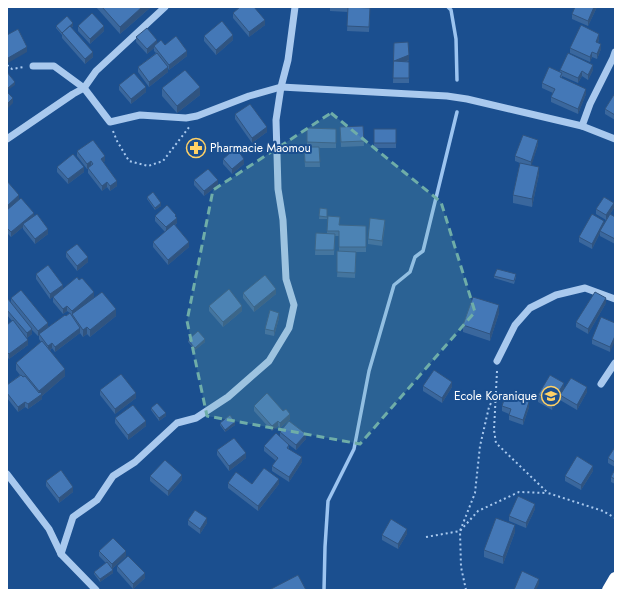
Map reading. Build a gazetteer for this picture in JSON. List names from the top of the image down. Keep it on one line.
{"places":{"pharmacy":["Pharmacie Maomou"],"school or university":["Ecole Koranique"]}}
